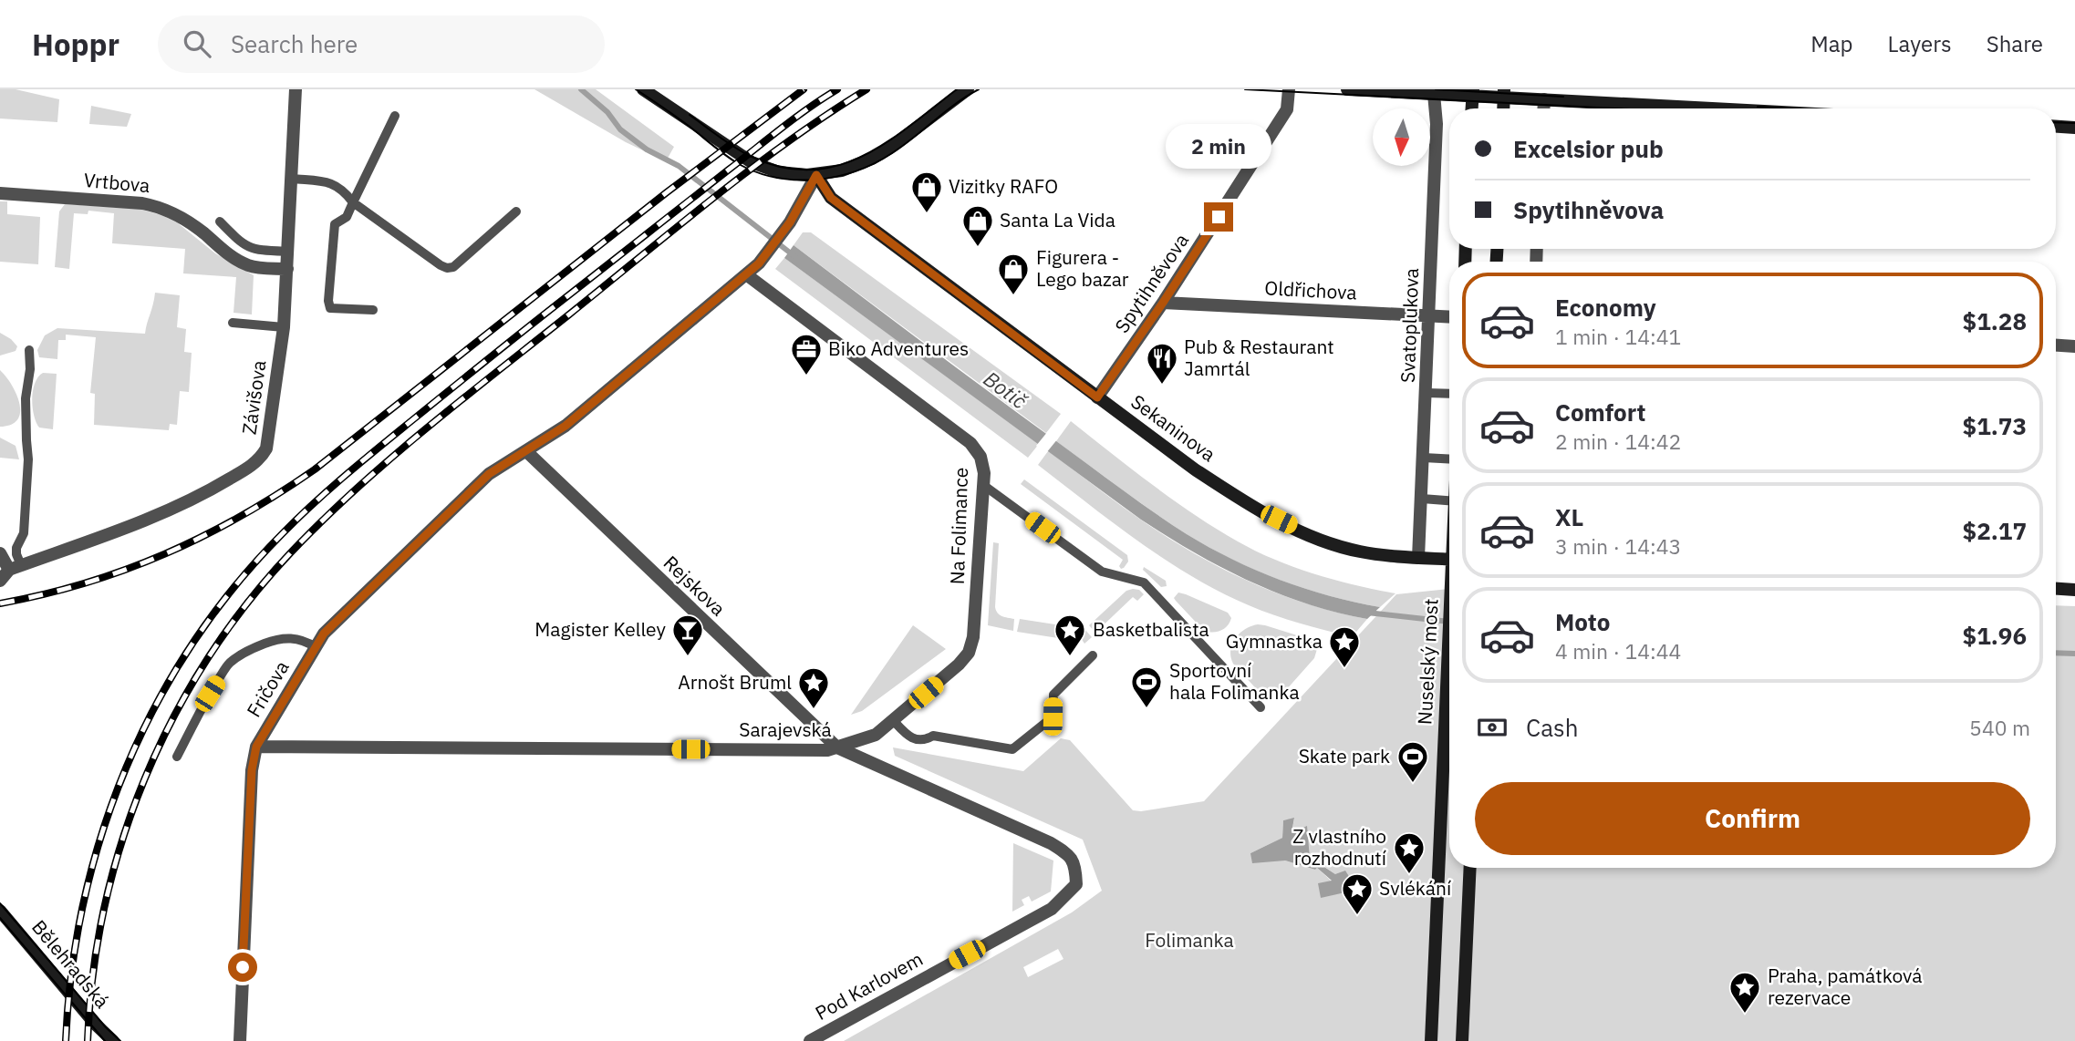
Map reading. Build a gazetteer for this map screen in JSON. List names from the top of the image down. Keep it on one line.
{"streets":{"main road":["Sekaninova","Nuselský most","Bělehradská"],"street":["Vrtbova","Spytihněvova","Oldřichova","Svatoplukova","Závišova","Na Folimance","Rejskova","Fričova","Sarajevská","Pod Karlovem"]},"crossings":[["Vrtbova","Závišova"],["Spytihněvova","Oldřichova"],["Spytihněvova","Sekaninova"],["Oldřichova","Svatoplukova"],["Svatoplukova","Sekaninova"],["Na Folimance","Rejskova"],["Na Folimance","Sarajevská"],["Rejskova","Fričova"],["Rejskova","Sarajevská"],["Fričova","Sarajevská"],["Sarajevská","Pod Karlovem"]],"water":["Botič"],"parks":["Folimanka"],"places":{"shop":["Vizitky RAFO","Santa La Vida","Figurera - Lego bazar"],"office":["Biko Adventures"],"restaurant":["Pub & Restaurant Jamrtál"],"bar":["Magister Kelley"],"place":["Basketbalista","Gymnastka","Arnošt Bruml","Z vlastního rozhodnutí","Svlékání","Praha, památková rezervace"],"sports":["Sportovní hala Folimanka","Skate park"]},"north":"bottom","page":{"header":"Hoppr","search":"Search here","nav":["Map","Layers","Share"],"banner":["Excelsior pub","Spytihněvova"],"bubble":"2 min","list":[{"name":"Economy","note":"1 min · 14:41","value":"$1.28"},{"name":"Comfort","note":"2 min · 14:42","value":"$1.73"},{"name":"XL","note":"3 min · 14:43","value":"$2.17"},{"name":"Moto","note":"4 min · 14:44","value":"$1.96"}],"pay":["Cash","540 m"],"buttons":"Confirm"}}
